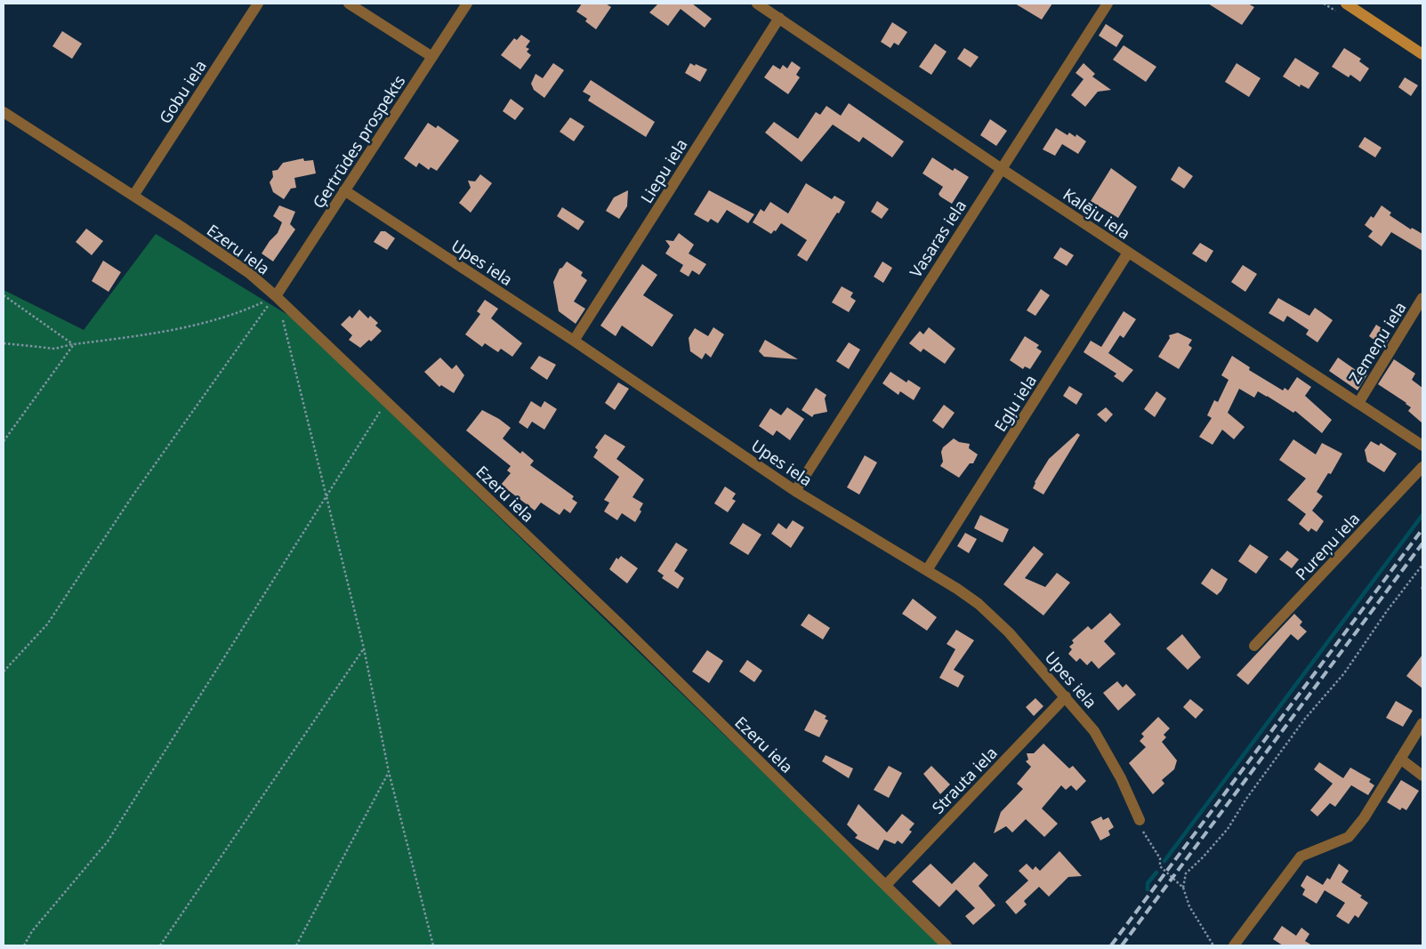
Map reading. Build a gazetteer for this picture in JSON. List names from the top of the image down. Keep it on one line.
{"streets":{"street":["Gobu iela","Ģertrūdes prospekts","Liepu iela","Kalēju iela","Vasaras iela","Ezeru iela","Upes iela","Zemeņu iela","Egļu iela","Pureņu iela","Strauta iela"]},"crossings":[["Gobu iela","Ezeru iela"],["Ģertrūdes prospekts","Ezeru iela"],["Ģertrūdes prospekts","Upes iela"],["Liepu iela","Kalēju iela"],["Liepu iela","Upes iela"],["Kalēju iela","Vasaras iela"],["Kalēju iela","Zemeņu iela"],["Kalēju iela","Egļu iela"],["Vasaras iela","Upes iela"],["Ezeru iela","Strauta iela"],["Upes iela","Egļu iela"],["Upes iela","Strauta iela"]]}
